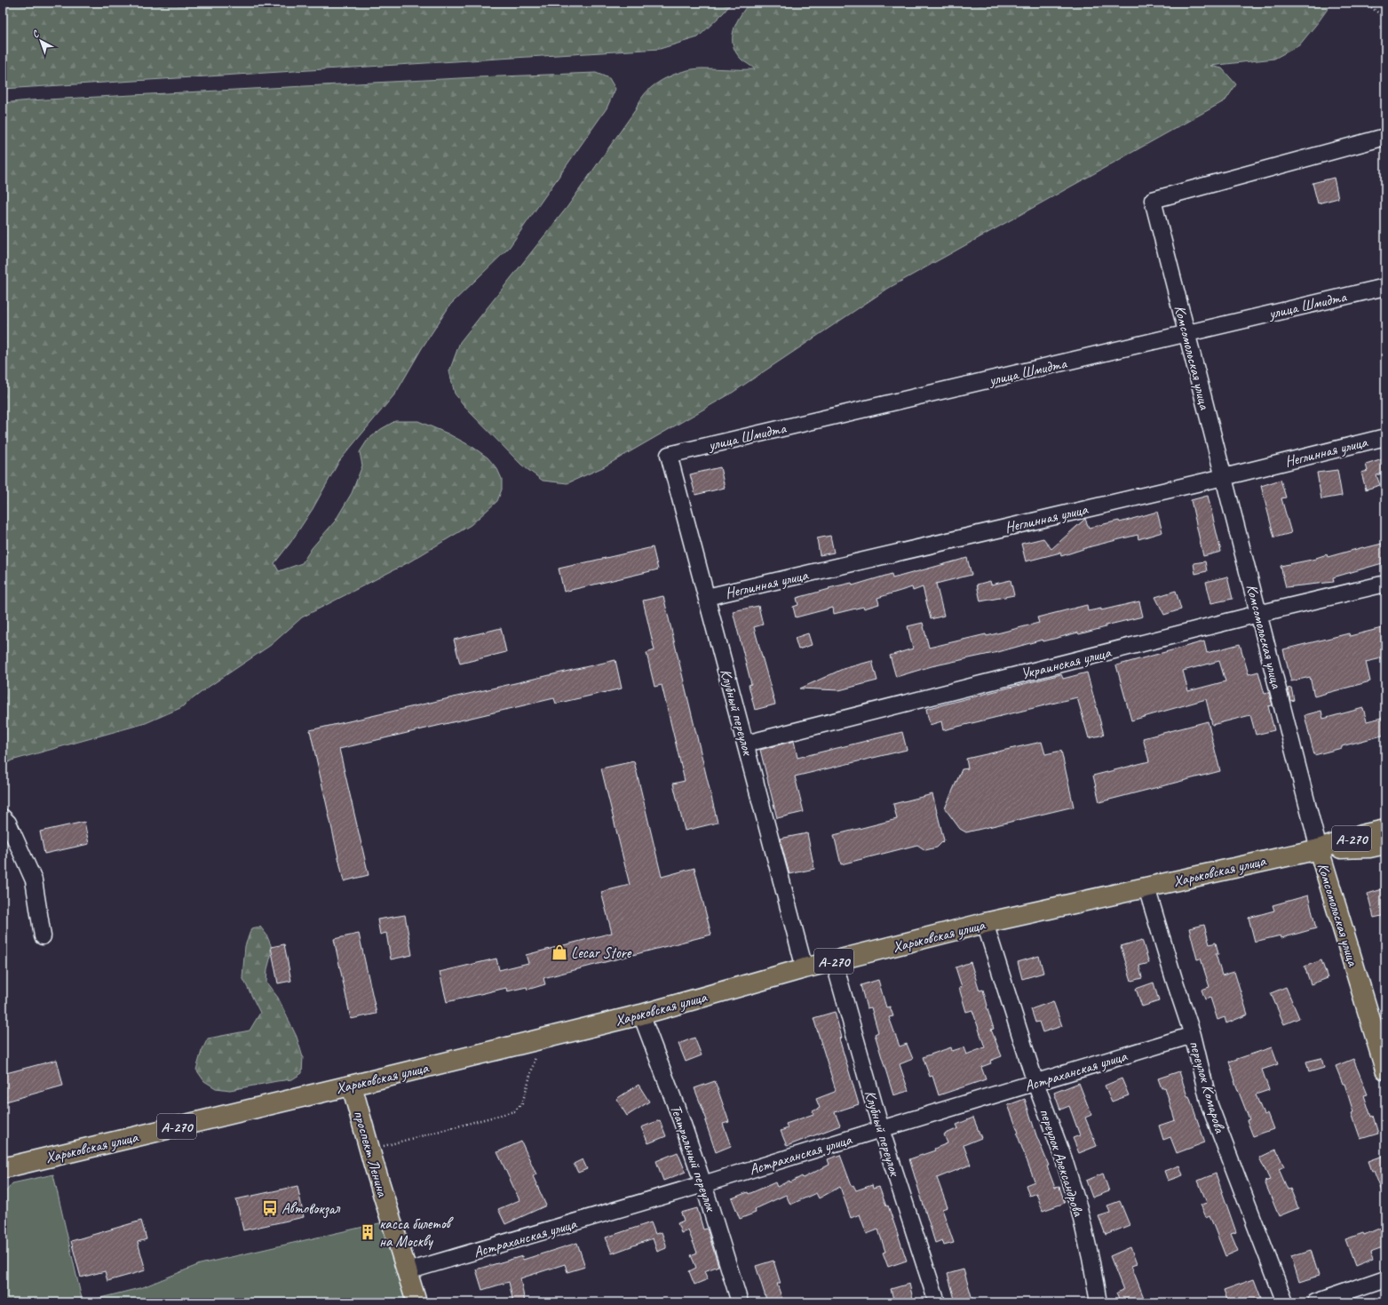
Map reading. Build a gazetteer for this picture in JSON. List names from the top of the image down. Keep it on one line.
{"streets":{"main road":["Комсомольская улица","А-270","Харьковская улица","проспект Ленина"],"street":["улица Шмидта","Неглинная улица","Украинская улица","Клубный переулок","Астраханская улица","переулок Комарова","Театральный переулок","переулок Александрова"]},"crossings":[["улица Шмидта","Комсомольская улица"],["улица Шмидта","Клубный переулок"],["Комсомольская улица","Неглинная улица"],["Комсомольская улица","Украинская улица"],["Комсомольская улица","Харьковская улица"],["Неглинная улица","Клубный переулок"],["Украинская улица","Клубный переулок"],["Клубный переулок","Харьковская улица"],["Клубный переулок","Астраханская улица"],["Харьковская улица","переулок Комарова"],["Харьковская улица","проспект Ленина"],["Харьковская улица","Театральный переулок"],["Харьковская улица","переулок Александрова"],["Астраханская улица","переулок Комарова"],["Астраханская улица","проспект Ленина"],["Астраханская улица","Театральный переулок"],["Астраханская улица","переулок Александрова"]],"places":{"shop":["Lecar Store"],"bus stop":["Автовокзал"],"building":["касса билетов на Москву"]},"north":"top left"}
